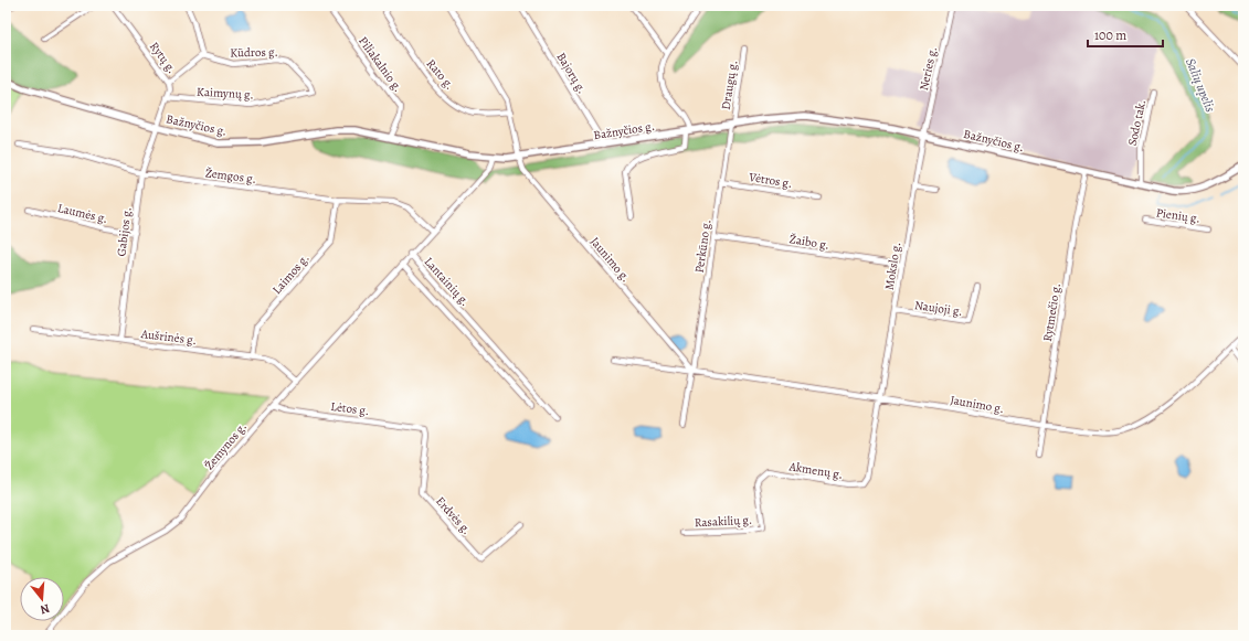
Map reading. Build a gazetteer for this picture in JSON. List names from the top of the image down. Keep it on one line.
{"streets":{"main road":["Bažnyčios g."],"street":["Kūdros g.","Rytų g.","Piliakalnio g.","Neries g.","Bajorų g.","Rato g.","Draugų g.","Kaimynų g.","Sodo tak.","Žemgos g.","Vėtros g.","Laumės g.","Pienių g.","Gabijos g.","Žaibo g.","Perkūno g.","Jaunimo g.","Mokslo g.","Laimos g.","Lantainių g.","Naujoji g.","Rytmečio g.","Aušrinės g.","Lėtos g.","Žemynos g.","Akmenų g.","Erdvės g.","Rasakilių g."]},"crossings":[["Kūdros g.","Kaimynų g."],["Rytų g.","Kaimynų g."],["Rytų g.","Bažnyčios g."],["Rytų g.","Gabijos g."],["Piliakalnio g.","Bažnyčios g."],["Neries g.","Bažnyčios g."],["Neries g.","Mokslo g."],["Bajorų g.","Bažnyčios g."],["Draugų g.","Bažnyčios g."],["Draugų g.","Perkūno g."],["Sodo tak.","Bažnyčios g."],["Bažnyčios g.","Gabijos g."],["Bažnyčios g.","Perkūno g."],["Bažnyčios g.","Jaunimo g."],["Bažnyčios g.","Mokslo g."],["Bažnyčios g.","Lantainių g."],["Bažnyčios g.","Rytmečio g."],["Žemgos g.","Gabijos g."],["Žemgos g.","Laimos g."],["Žemgos g.","Lantainių g."],["Vėtros g.","Perkūno g."],["Laumės g.","Gabijos g."],["Gabijos g.","Aušrinės g."],["Žaibo g.","Perkūno g."],["Žaibo g.","Mokslo g."],["Perkūno g.","Jaunimo g."],["Jaunimo g.","Mokslo g."],["Jaunimo g.","Rytmečio g."],["Jaunimo g.","Akmenų g."],["Mokslo g.","Naujoji g."],["Mokslo g.","Akmenų g."],["Laimos g.","Aušrinės g."],["Lantainių g.","Žemynos g."],["Aušrinės g.","Žemynos g."],["Lėtos g.","Žemynos g."],["Lėtos g.","Erdvės g."],["Akmenų g.","Rasakilių g."]],"water":["Salių upelis"],"scale_bar":"100 m","north":"bottom"}
